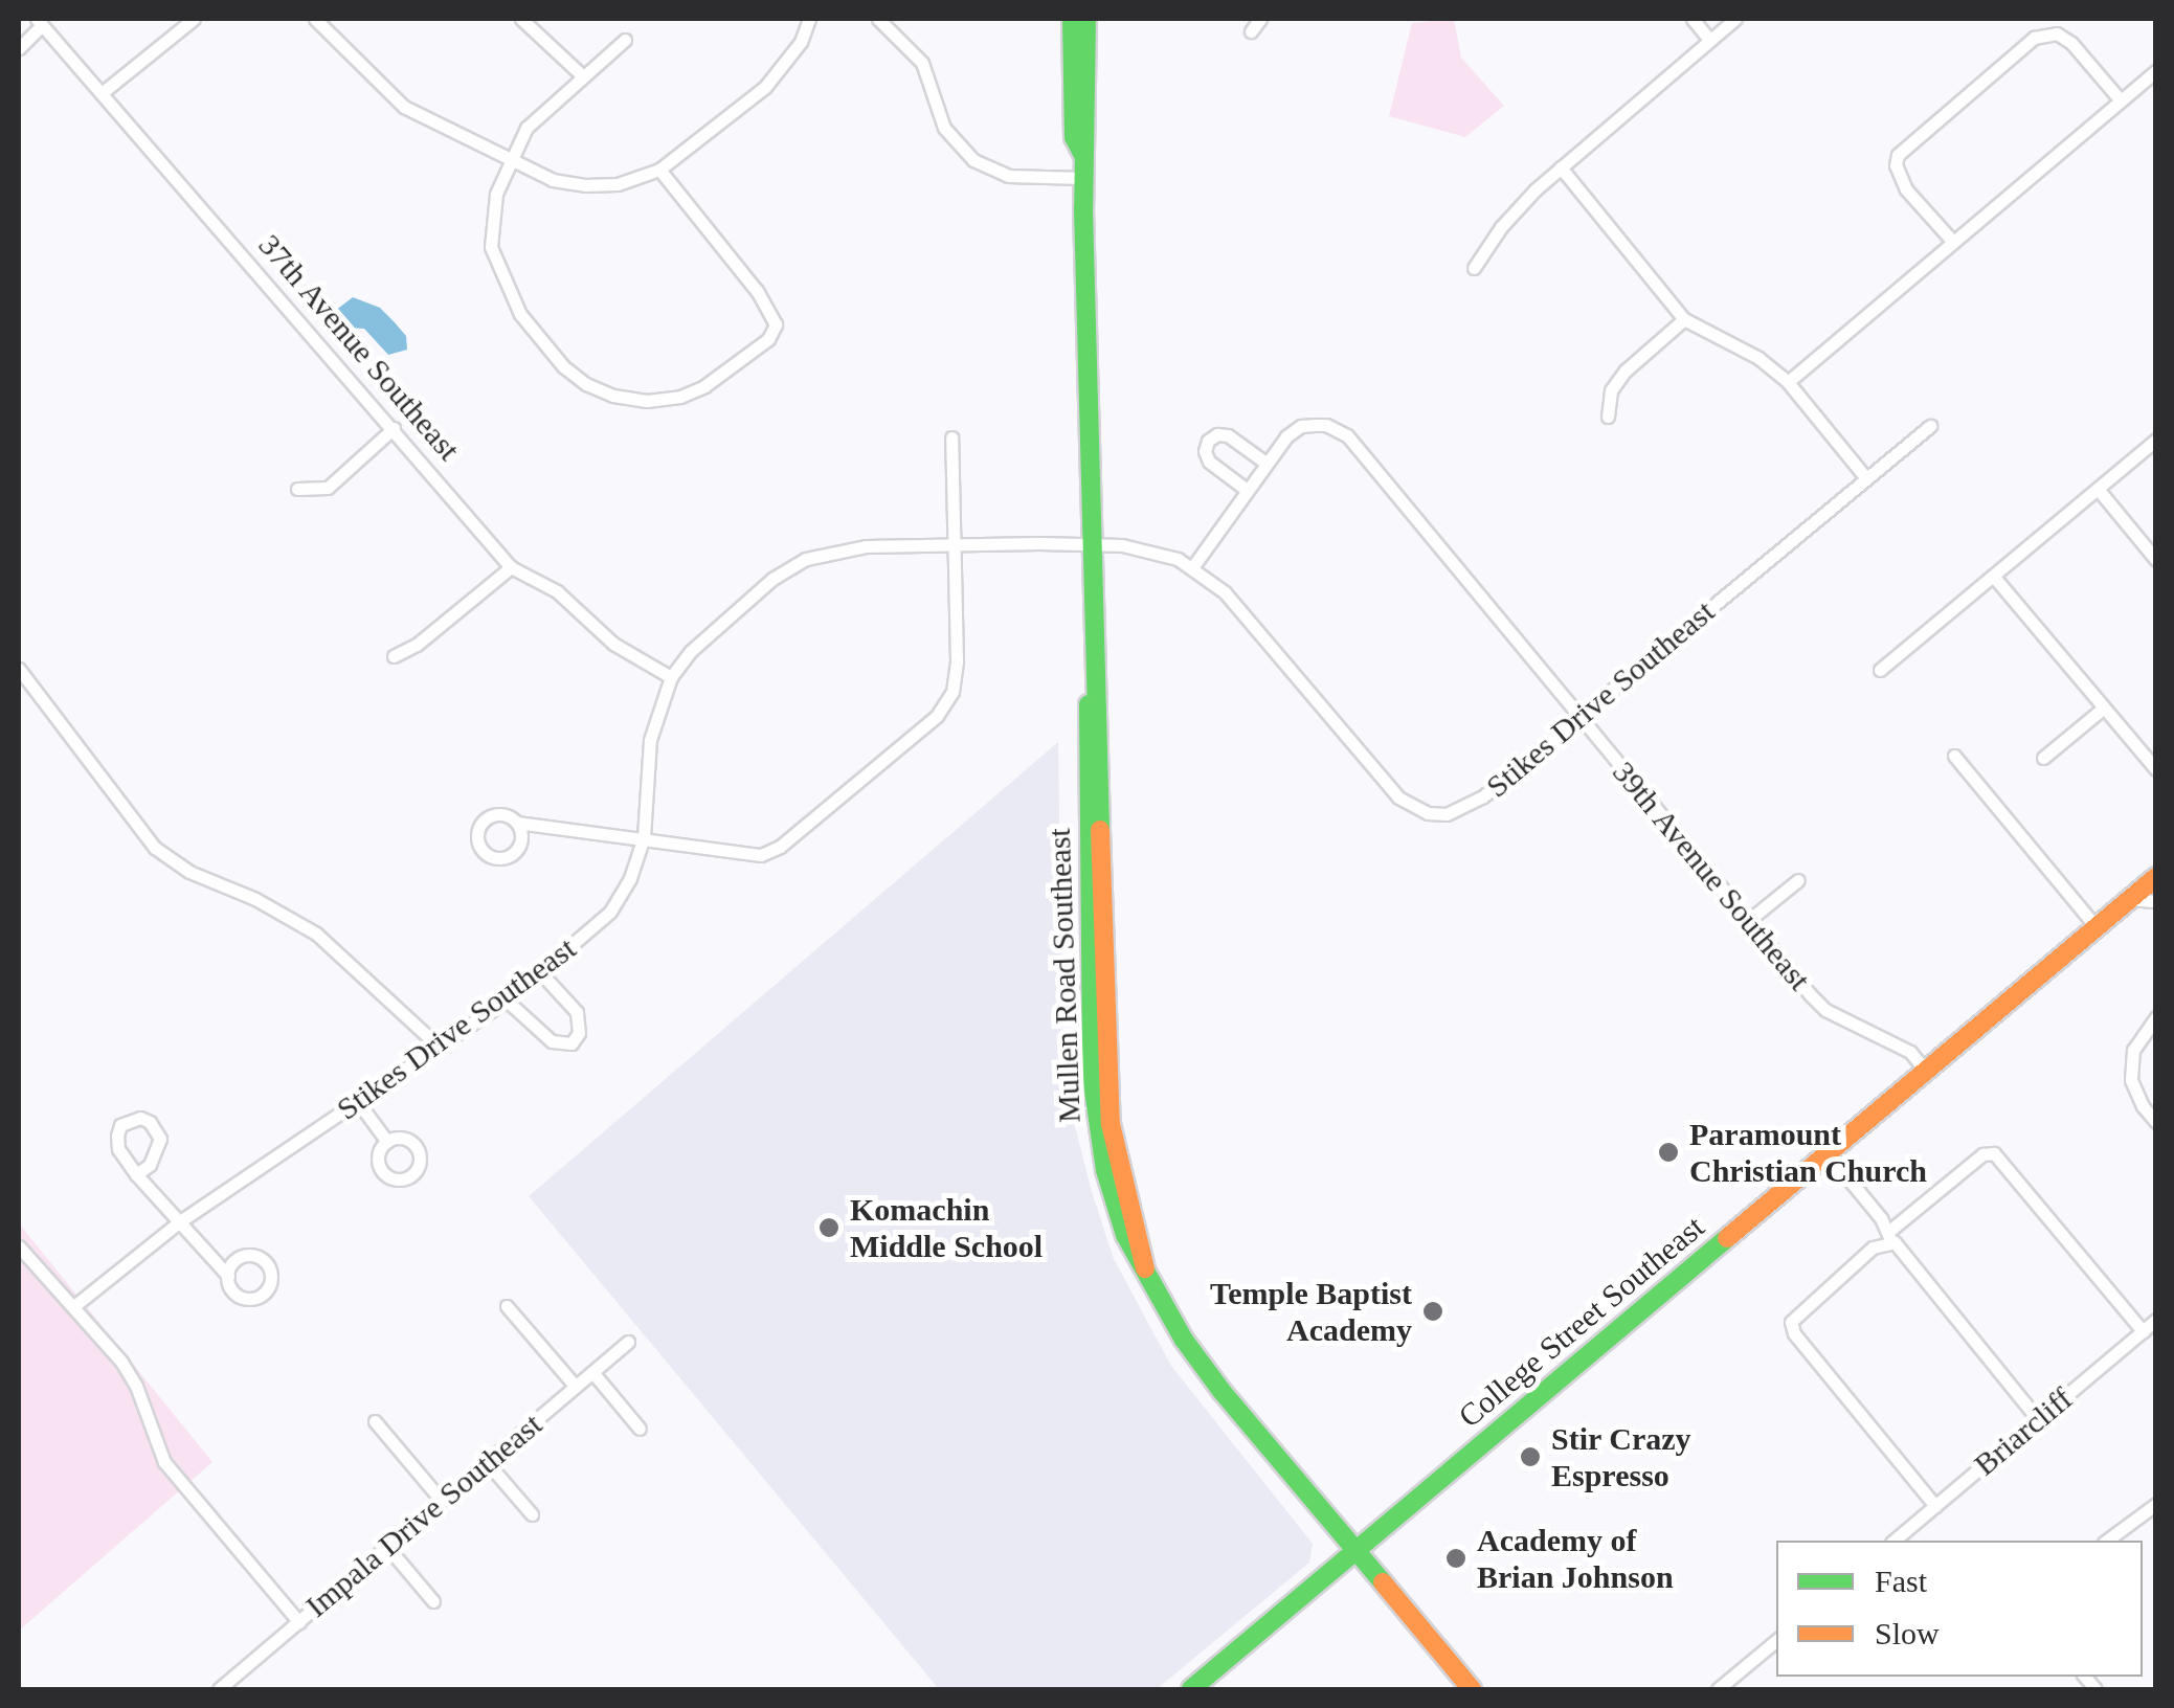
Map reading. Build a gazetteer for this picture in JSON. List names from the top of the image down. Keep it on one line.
{"streets":{"street":["37th Avenue Southeast","Stikes Drive Southeast","39th Avenue Southeast","Mullen Road Southeast","College Street Southeast","Briarcliff","Impala Drive Southeast"]},"crossings":[["37th Avenue Southeast","Stikes Drive Southeast"],["Stikes Drive Southeast","39th Avenue Southeast"],["Stikes Drive Southeast","Mullen Road Southeast"],["39th Avenue Southeast","College Street Southeast"],["Mullen Road Southeast","College Street Southeast"]],"places":["Paramount Christian Church","Komachin Middle School","Temple Baptist Academy","Stir Crazy Espresso","Academy of Brian Johnson"],"legend":["Fast","Slow"]}
